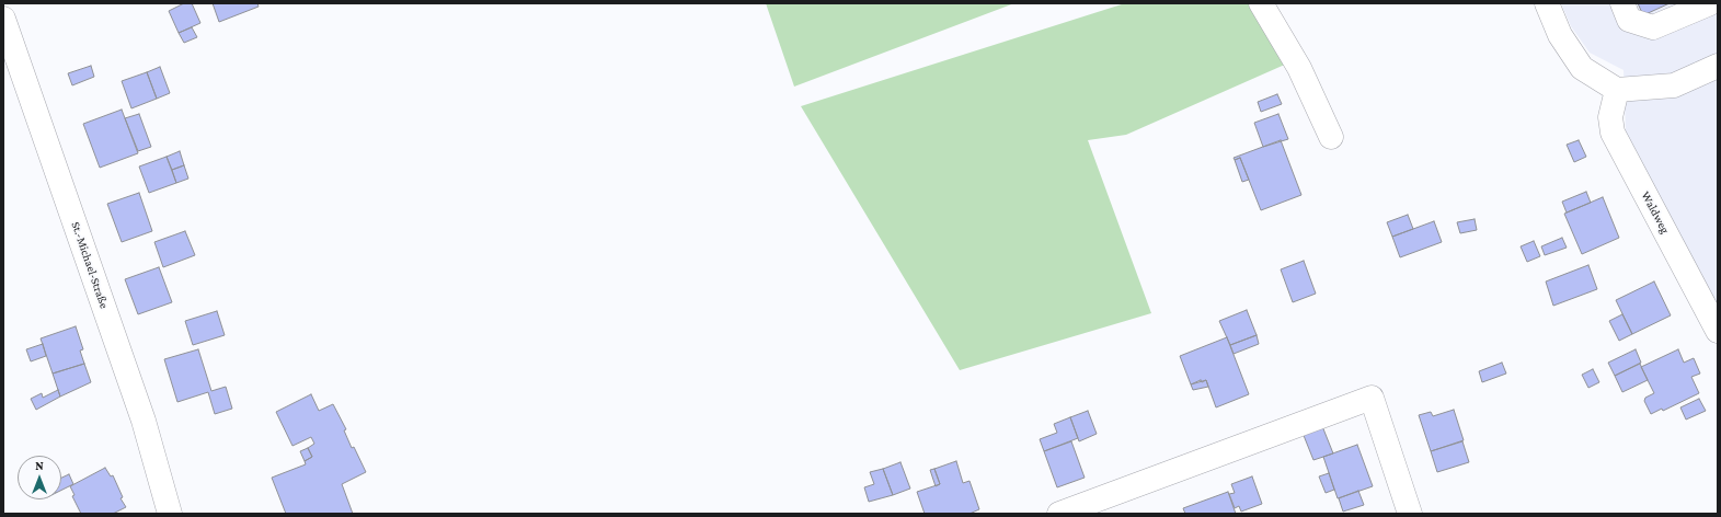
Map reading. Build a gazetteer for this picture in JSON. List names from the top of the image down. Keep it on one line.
{"streets":{"street":["Waldweg","St.-Michael-Straße"]},"north":"top"}
